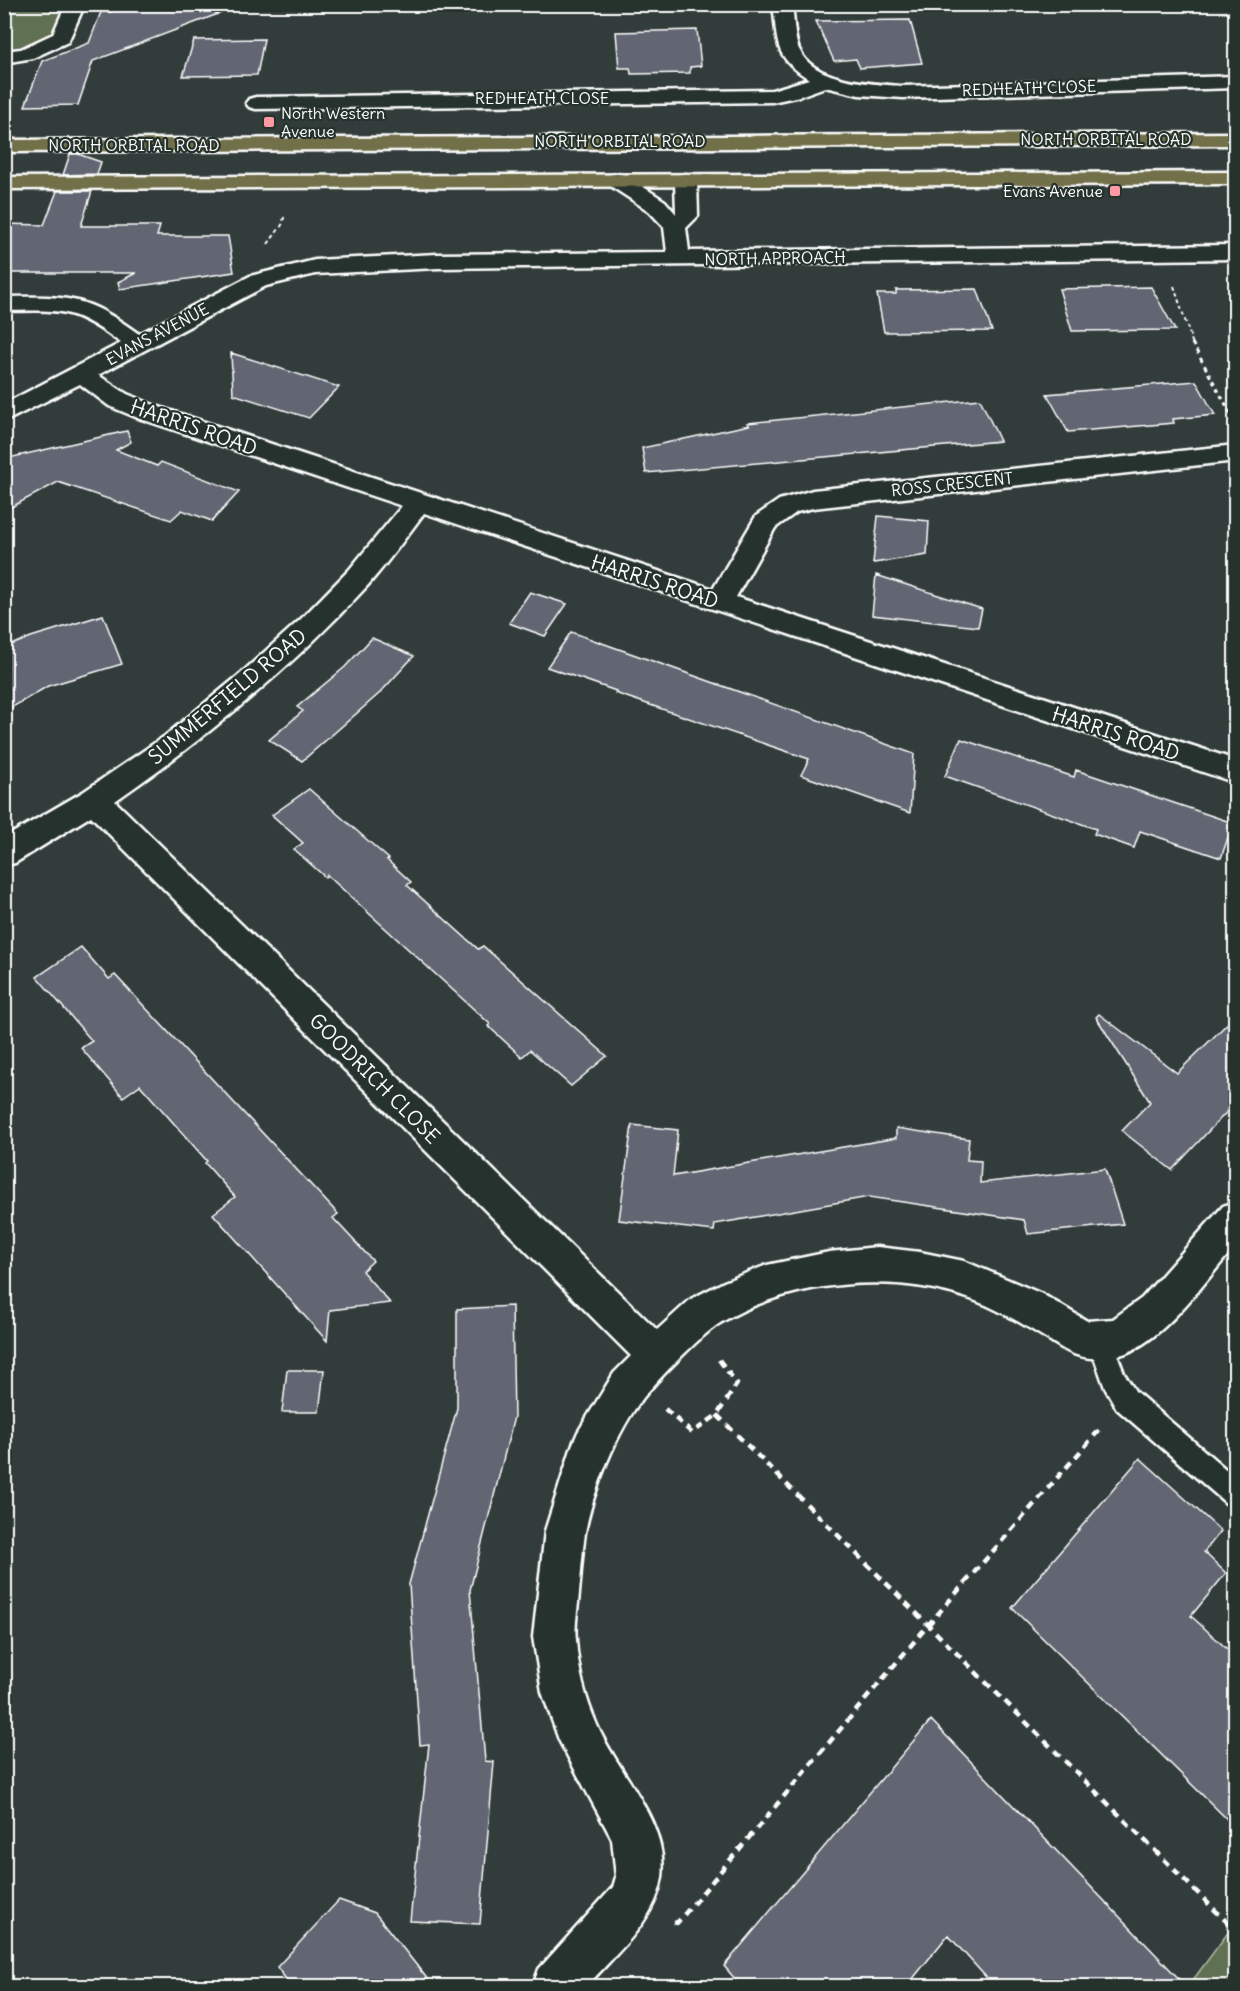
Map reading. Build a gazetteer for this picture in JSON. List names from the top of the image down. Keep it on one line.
{"streets":{"highway":["NORTH ORBITAL ROAD"],"street":["REDHEATH CLOSE","NORTH APPROACH","EVANS AVENUE","HARRIS ROAD","ROSS CRESCENT","SUMMERFIELD ROAD","GOODRICH CLOSE"]},"crossings":[["NORTH APPROACH","EVANS AVENUE"],["EVANS AVENUE","HARRIS ROAD"],["HARRIS ROAD","ROSS CRESCENT"],["HARRIS ROAD","SUMMERFIELD ROAD"],["SUMMERFIELD ROAD","GOODRICH CLOSE"]],"places":{"transit":["North Western Avenue","Evans Avenue"]}}
